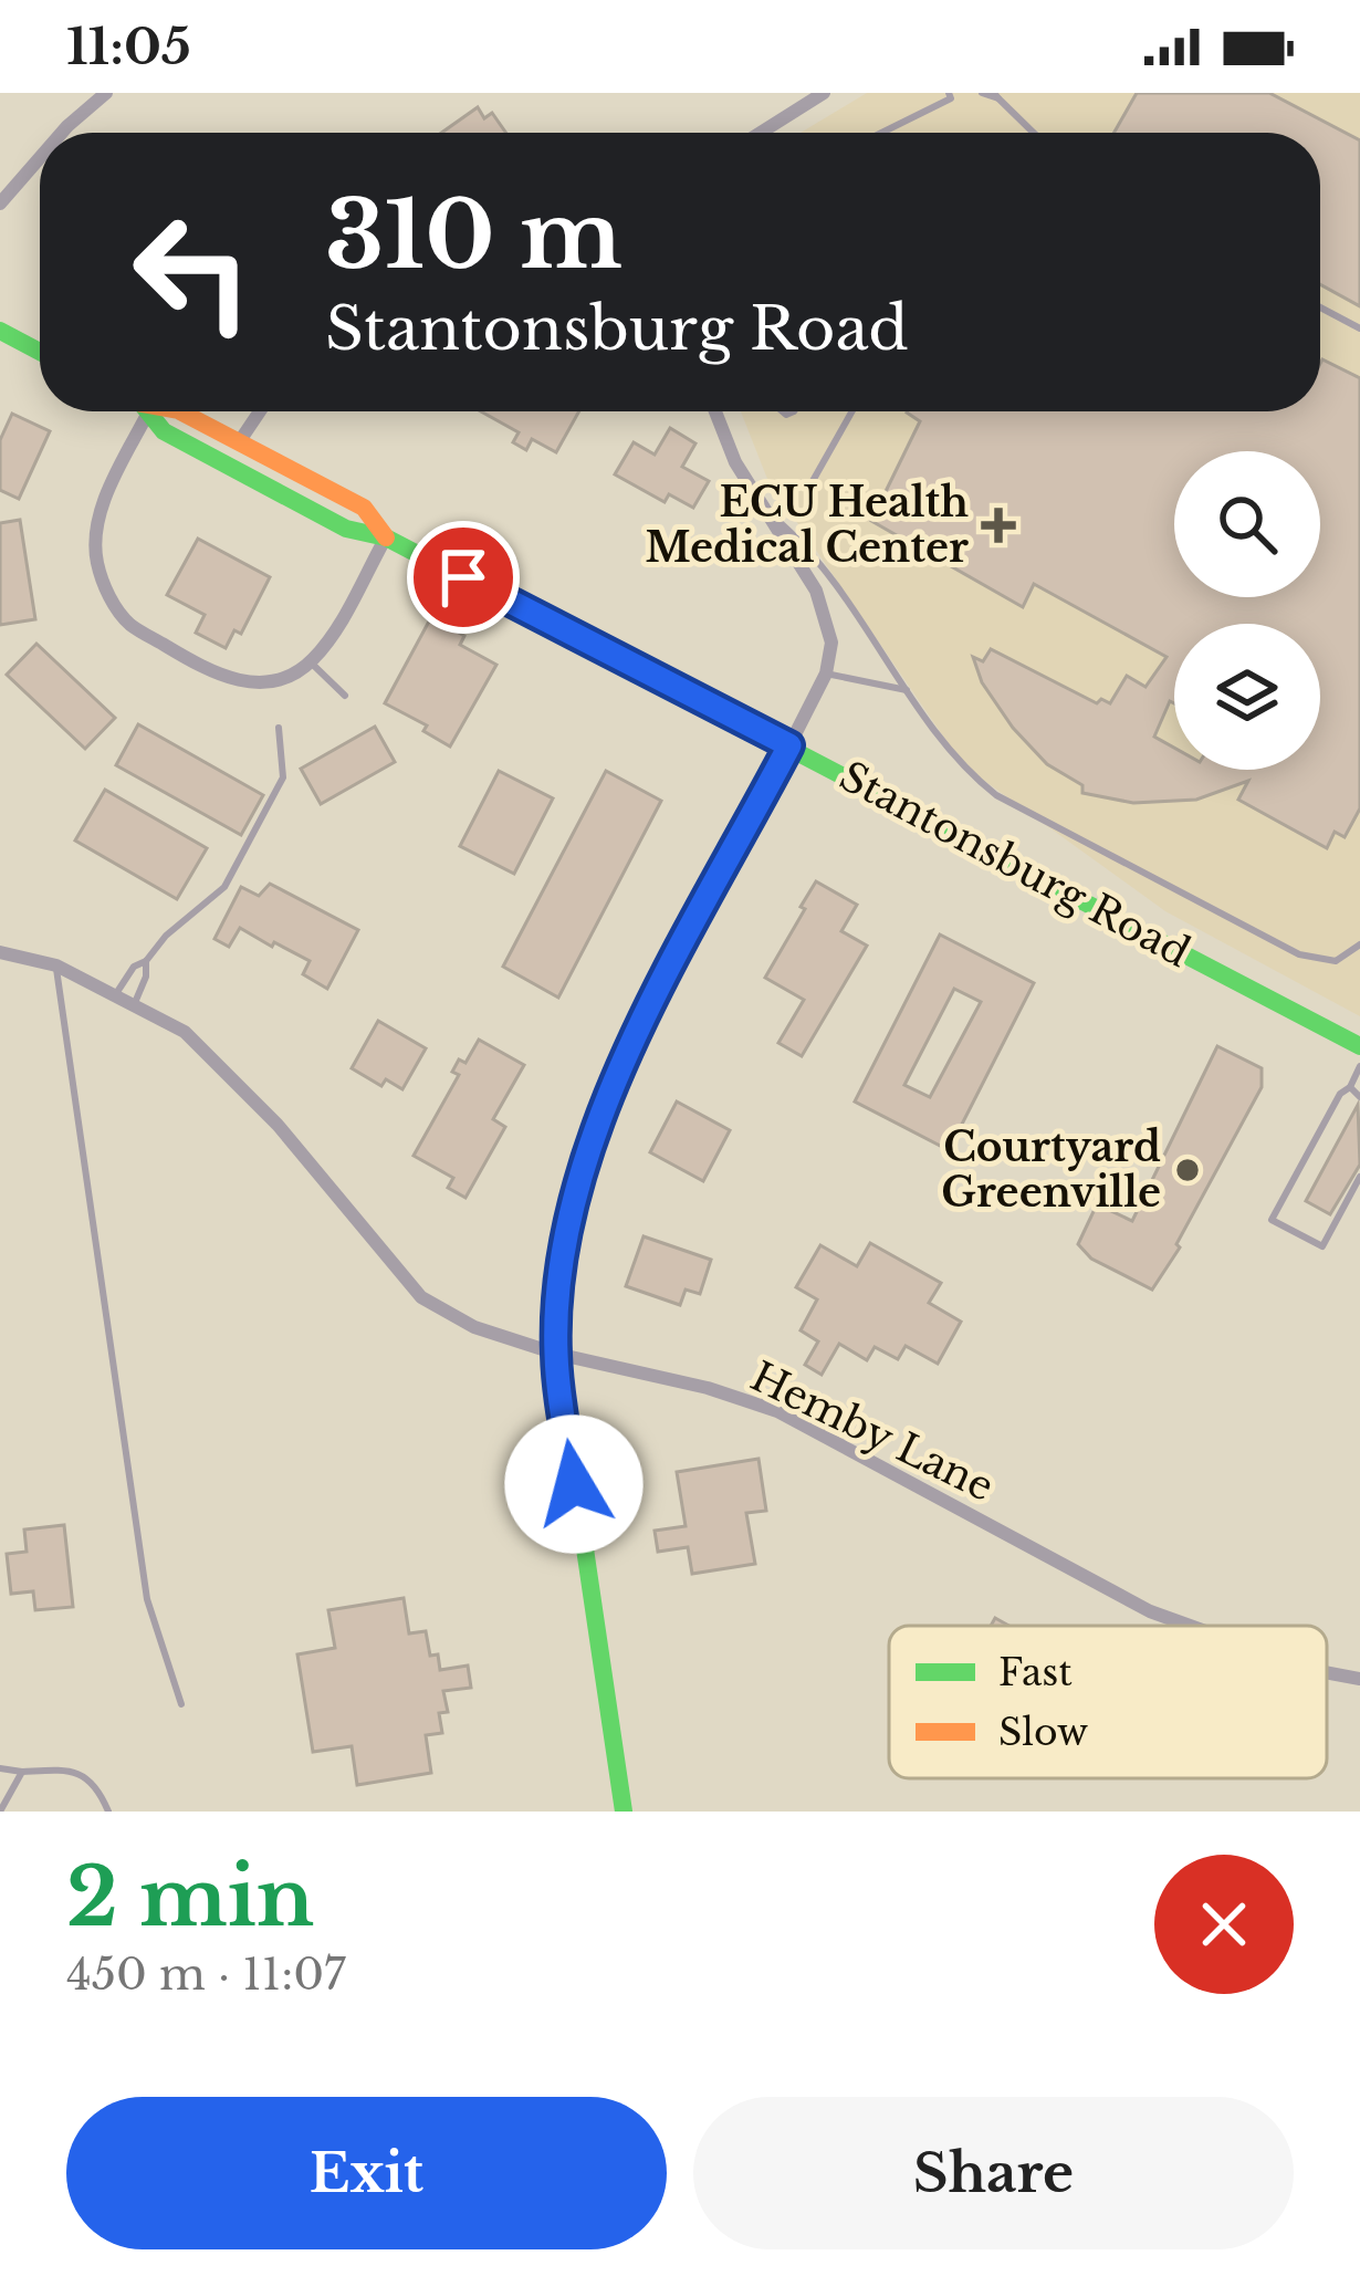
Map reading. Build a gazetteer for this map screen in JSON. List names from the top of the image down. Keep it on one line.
{"streets":{"main road":["Stantonsburg Road"],"street":["Hemby Lane"]},"places":{"health":["ECU Health Medical Center"],"other":["Courtyard Greenville"]},"legend":["Fast","Slow"],"page":{"status":"11:05","turn":["310 m","Stantonsburg Road"],"heading":["2 min","450 m · 11:07"],"buttons":["Exit","Share"]}}
